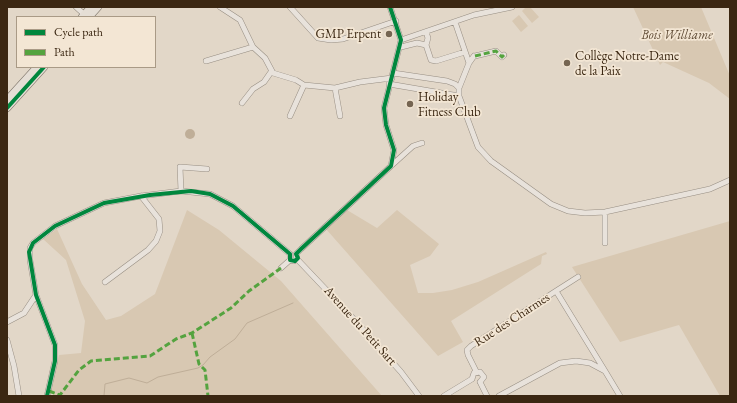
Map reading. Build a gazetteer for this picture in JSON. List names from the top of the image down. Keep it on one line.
{"streets":{"street":["Rue des Charmes","Avenue du Petit Sart"]},"parks":["Bois Williame"],"places":["GMP Erpent","Collège Notre-Dame de la Paix","Holiday Fitness Club"],"legend":["Cycle path","Path"]}
